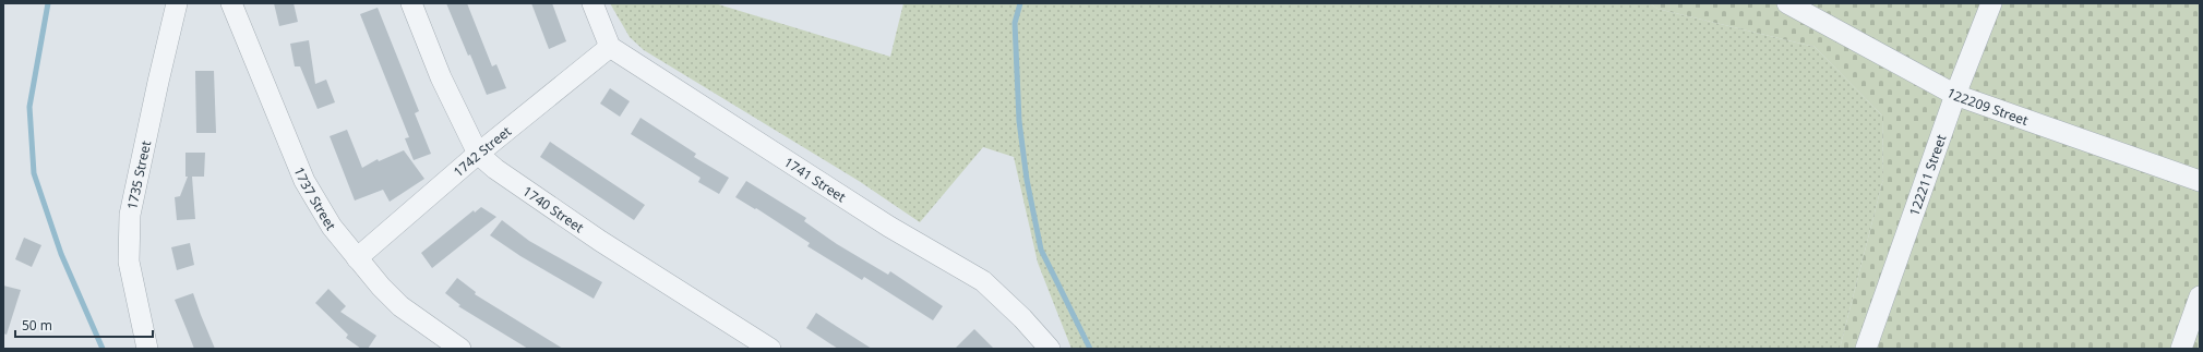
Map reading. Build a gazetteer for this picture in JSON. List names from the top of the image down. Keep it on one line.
{"streets":{"street":["122209 Street","1742 Street","1735 Street","122211 Street","1741 Street","1737 Street","1740 Street"]},"crossings":[["122209 Street","122211 Street"],["1742 Street","1741 Street"],["1742 Street","1737 Street"],["1742 Street","1740 Street"]],"scale_bar":"50 m"}
